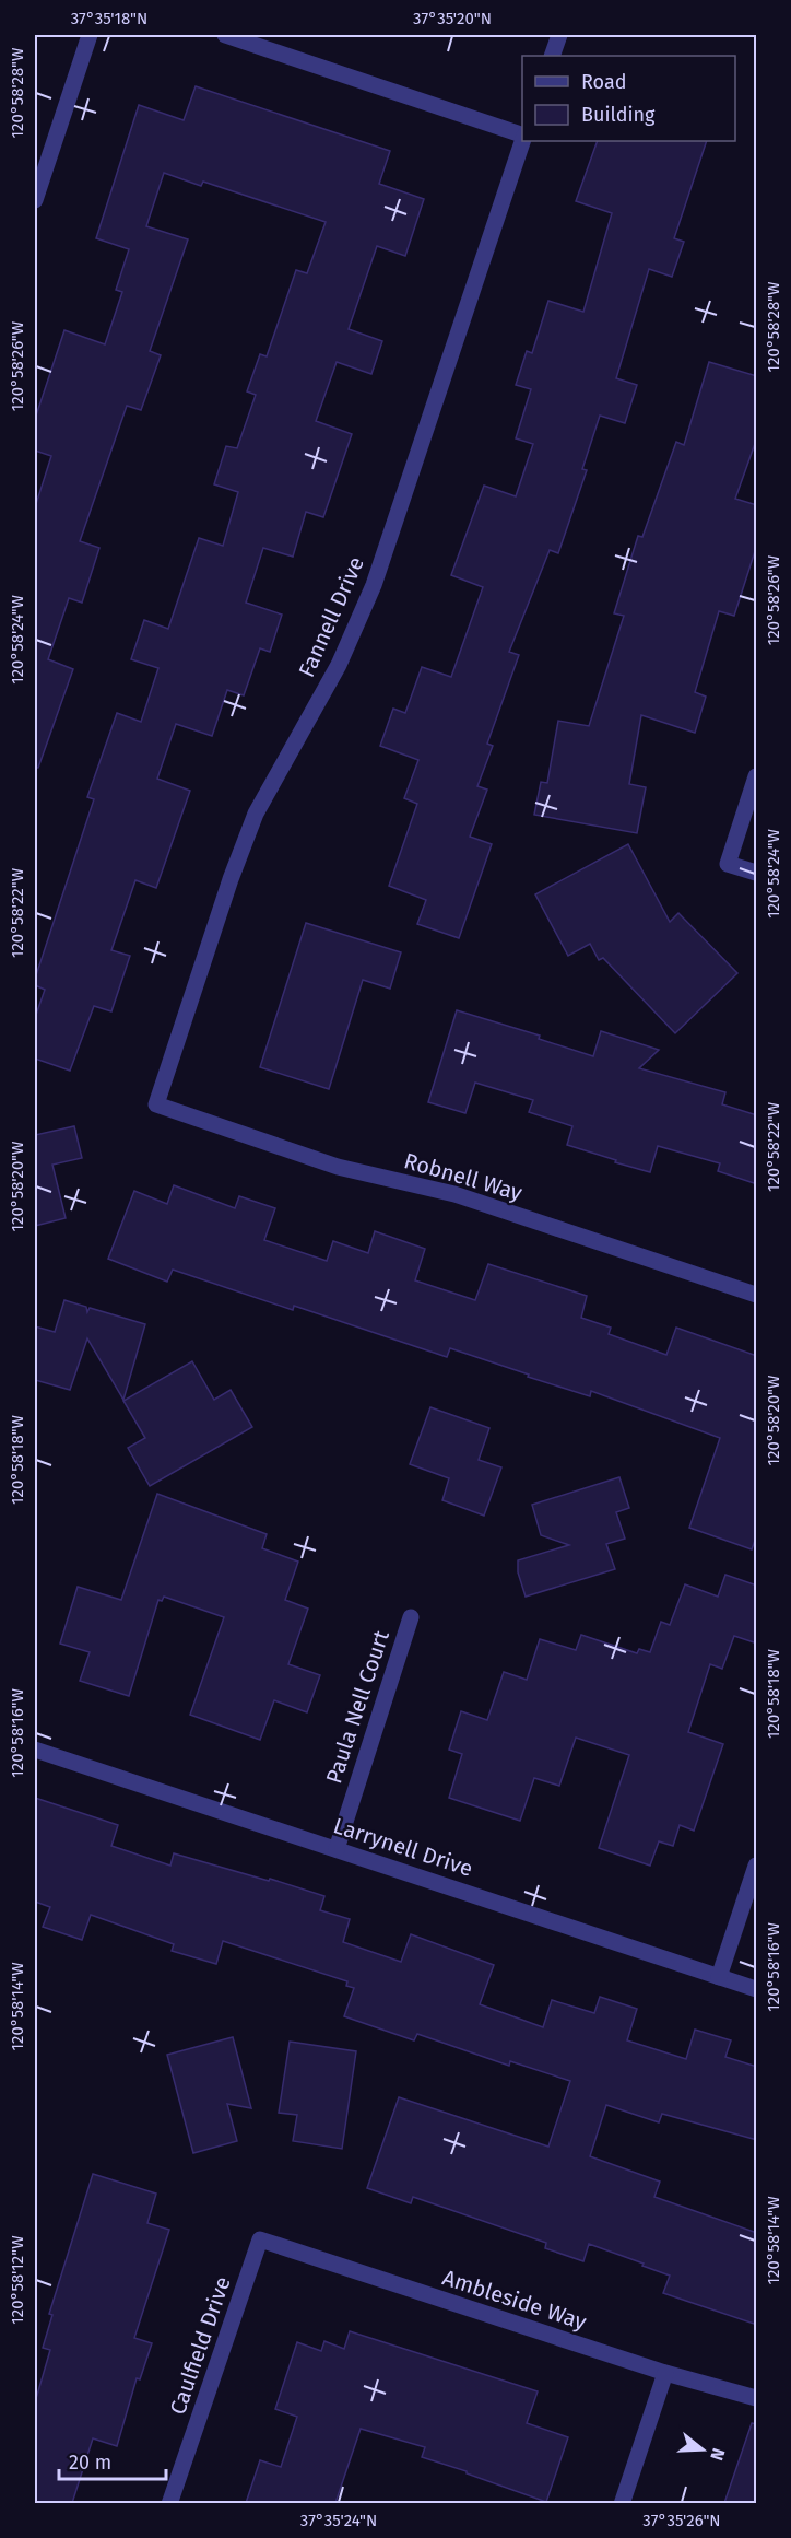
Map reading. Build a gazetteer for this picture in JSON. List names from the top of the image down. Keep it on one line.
{"streets":{"street":["Fannell Drive","Robnell Way","Paula Nell Court","Larrynell Drive","Ambleside Way","Caulfield Drive"]},"crossings":[["Fannell Drive","Robnell Way"],["Paula Nell Court","Larrynell Drive"],["Ambleside Way","Caulfield Drive"]],"legend":["Road","Building"],"scale_bar":"20 m","north":"right","coordinates":["37°35'18\"N","37°35'20\"N","120°58'28\"W","120°58'26\"W","120°58'24\"W","120°58'22\"W","120°58'20\"W","120°58'18\"W","120°58'16\"W","120°58'14\"W","120°58'12\"W","37°35'24\"N","37°35'26\"N"]}
